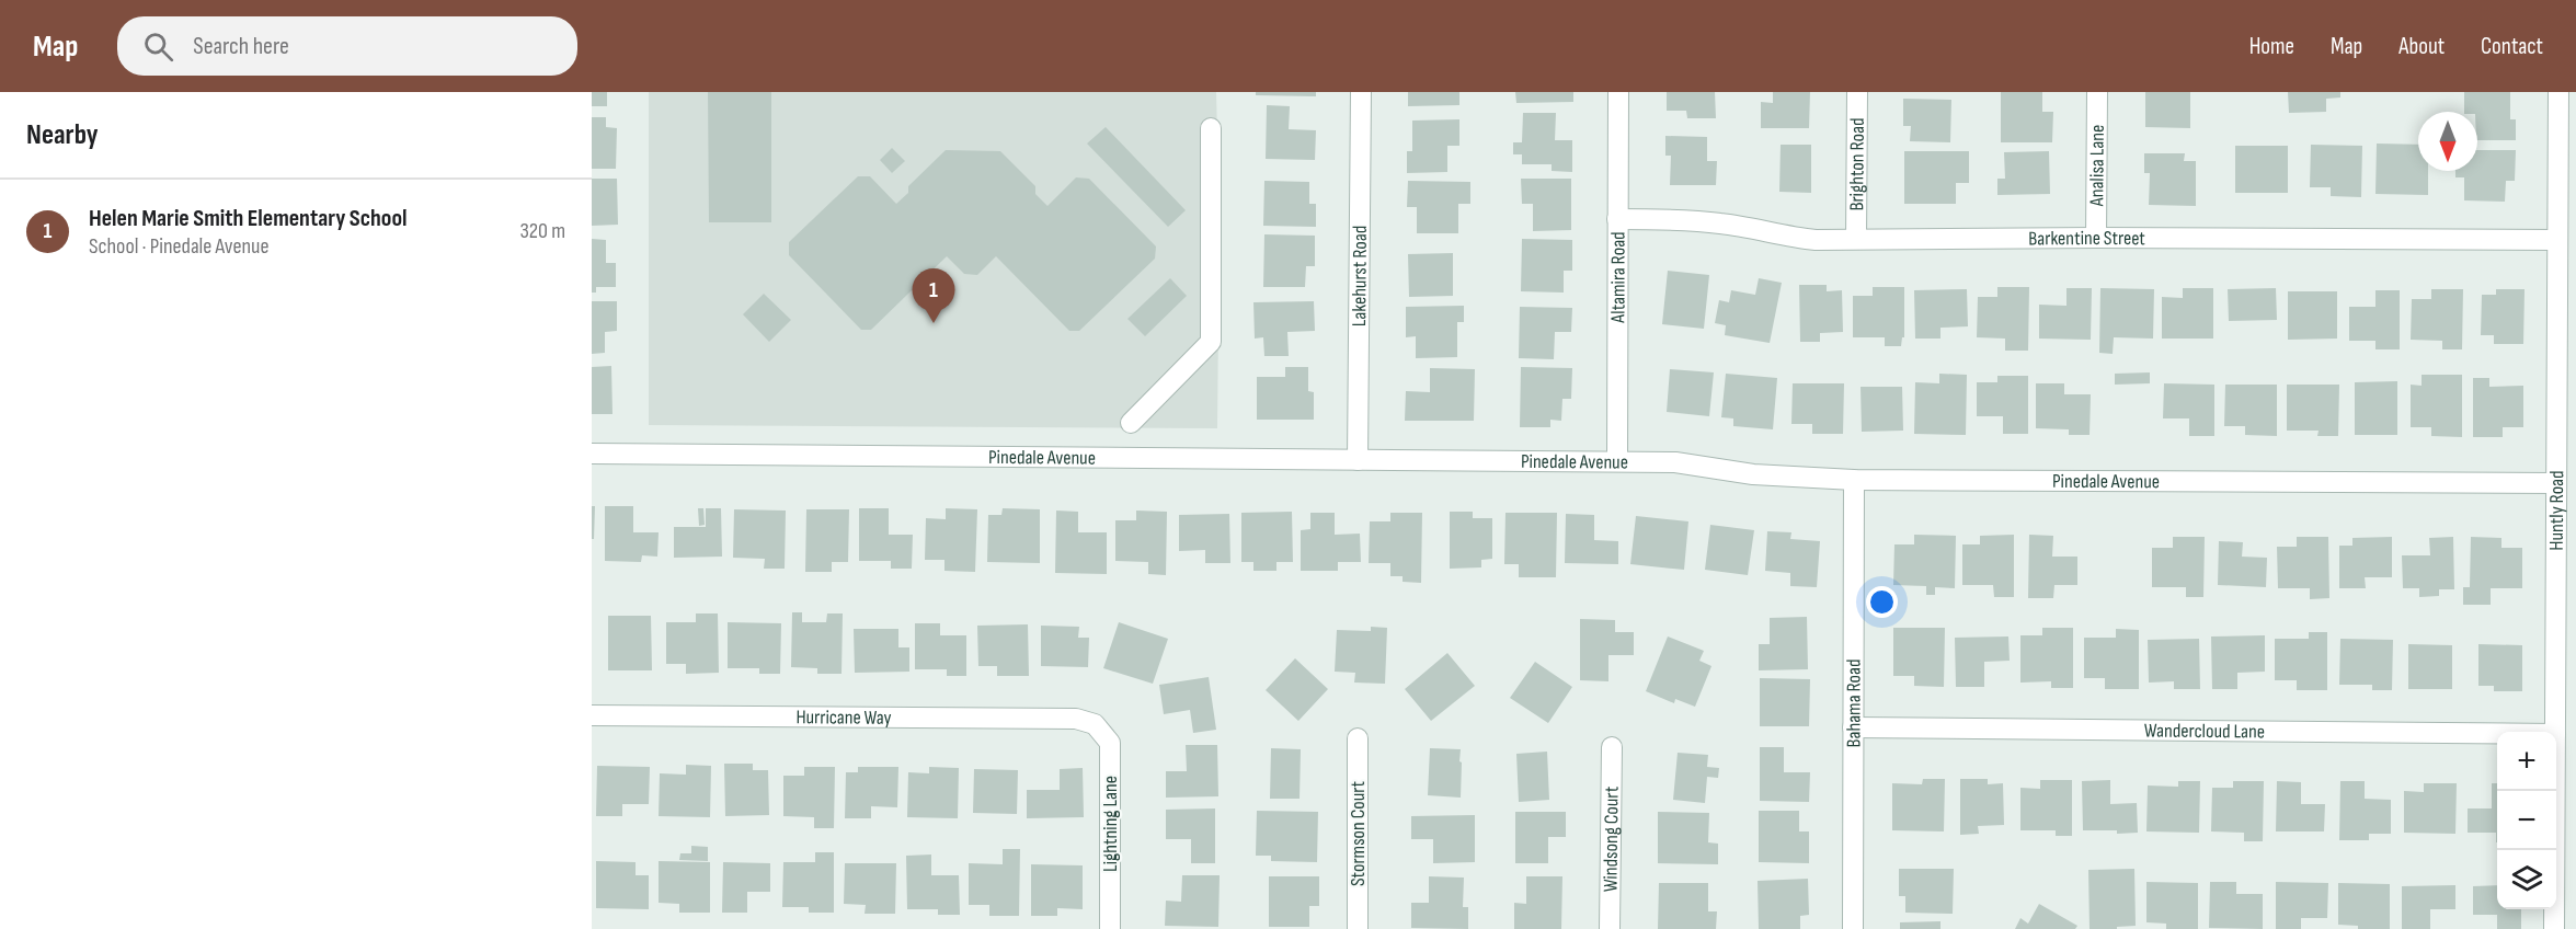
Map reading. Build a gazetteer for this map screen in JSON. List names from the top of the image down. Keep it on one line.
{"streets":{"street":["Brighton Road","Analisa Lane","Barkentine Street","Lakehurst Road","Altamira Road","Pinedale Avenue","Huntly Road","Bahama Road","Hurricane Way","Wandercloud Lane","Lightning Lane","Stormson Court","Windsong Court"]},"crossings":[["Brighton Road","Barkentine Street"],["Analisa Lane","Barkentine Street"],["Barkentine Street","Altamira Road"],["Barkentine Street","Huntly Road"],["Lakehurst Road","Pinedale Avenue"],["Altamira Road","Pinedale Avenue"],["Pinedale Avenue","Huntly Road"],["Pinedale Avenue","Bahama Road"],["Bahama Road","Wandercloud Lane"],["Hurricane Way","Lightning Lane"]],"north":"bottom","page":{"header":"Map","search":"Search here","nav":["Home","Map","About","Contact"],"heading":"Nearby","list":[{"mark":"1","name":"Helen Marie Smith Elementary School","note":"School · Pinedale Avenue","value":"320 m"}],"pins":"1","map_buttons":["+","−"]}}
